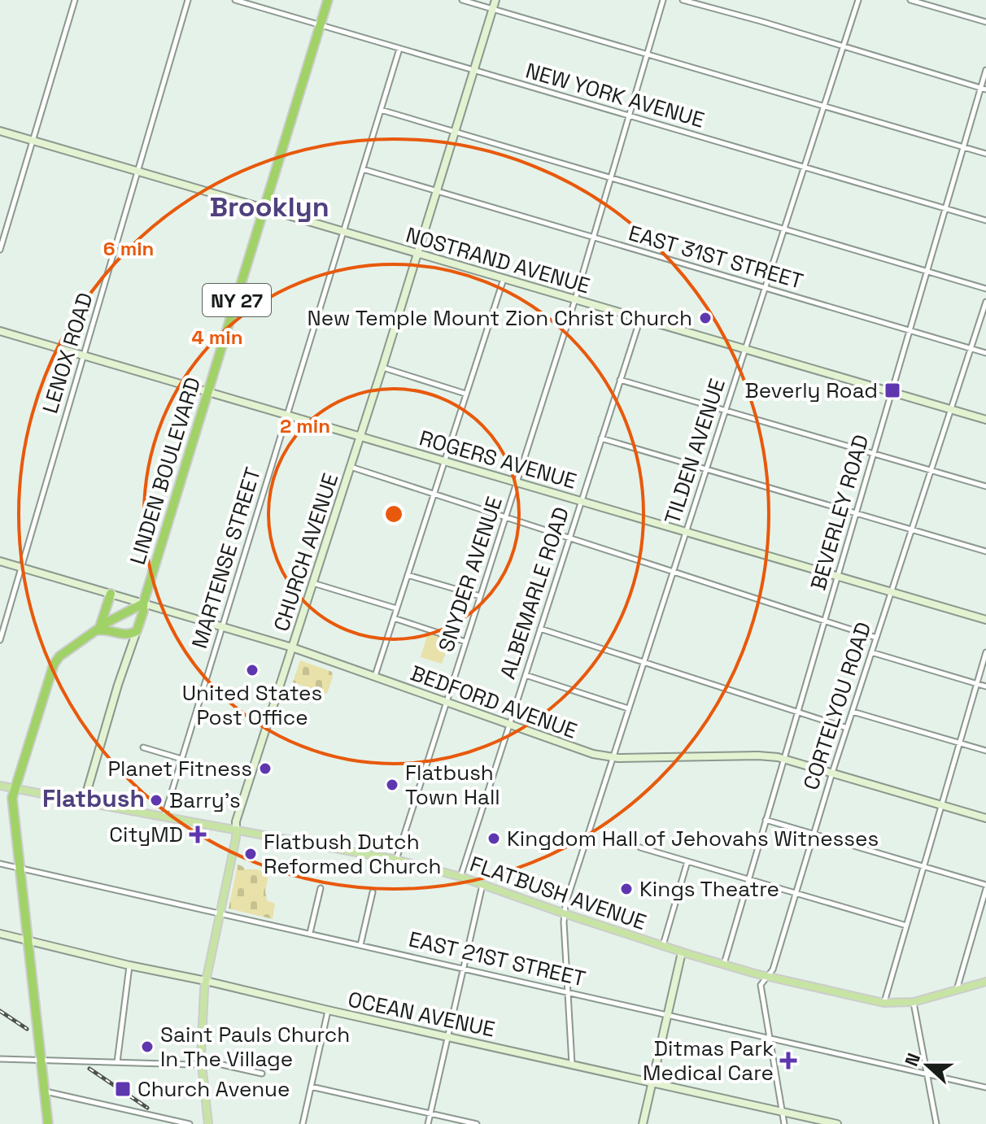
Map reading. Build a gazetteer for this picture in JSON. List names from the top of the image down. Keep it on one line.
{"streets":{"highway":["NY 27","LINDEN BOULEVARD"],"main road":["NOSTRAND AVENUE","ROGERS AVENUE","CHURCH AVENUE","BEDFORD AVENUE","FLATBUSH AVENUE","OCEAN AVENUE"],"street":["NEW YORK AVENUE","EAST 31ST STREET","LENOX ROAD","TILDEN AVENUE","BEVERLEY ROAD","MARTENSE STREET","SNYDER AVENUE","ALBEMARLE ROAD","CORTELYOU ROAD","EAST 21ST STREET"]},"crossings":[["NEW YORK AVENUE","TILDEN AVENUE"],["NEW YORK AVENUE","LINDEN BOULEVARD"],["NEW YORK AVENUE","BEVERLEY ROAD"],["NEW YORK AVENUE","CHURCH AVENUE"],["NEW YORK AVENUE","MARTENSE STREET"],["NEW YORK AVENUE","SNYDER AVENUE"],["EAST 31ST STREET","TILDEN AVENUE"],["EAST 31ST STREET","BEVERLEY ROAD"],["EAST 31ST STREET","CHURCH AVENUE"],["EAST 31ST STREET","MARTENSE STREET"],["EAST 31ST STREET","SNYDER AVENUE"],["EAST 31ST STREET","CORTELYOU ROAD"],["NOSTRAND AVENUE","LENOX ROAD"],["NOSTRAND AVENUE","TILDEN AVENUE"],["NOSTRAND AVENUE","LINDEN BOULEVARD"],["NOSTRAND AVENUE","BEVERLEY ROAD"],["NOSTRAND AVENUE","CHURCH AVENUE"],["NOSTRAND AVENUE","MARTENSE STREET"],["NOSTRAND AVENUE","SNYDER AVENUE"],["NOSTRAND AVENUE","ALBEMARLE ROAD"],["NOSTRAND AVENUE","CORTELYOU ROAD"],["LENOX ROAD","ROGERS AVENUE"],["LENOX ROAD","BEDFORD AVENUE"],["TILDEN AVENUE","ROGERS AVENUE"],["TILDEN AVENUE","BEDFORD AVENUE"],["TILDEN AVENUE","FLATBUSH AVENUE"],["ROGERS AVENUE","LINDEN BOULEVARD"],["ROGERS AVENUE","BEVERLEY ROAD"],["ROGERS AVENUE","CHURCH AVENUE"],["ROGERS AVENUE","MARTENSE STREET"],["ROGERS AVENUE","SNYDER AVENUE"],["ROGERS AVENUE","ALBEMARLE ROAD"],["ROGERS AVENUE","CORTELYOU ROAD"],["LINDEN BOULEVARD","BEDFORD AVENUE"],["LINDEN BOULEVARD","FLATBUSH AVENUE"],["BEVERLEY ROAD","BEDFORD AVENUE"],["BEVERLEY ROAD","FLATBUSH AVENUE"],["CHURCH AVENUE","BEDFORD AVENUE"],["CHURCH AVENUE","FLATBUSH AVENUE"],["CHURCH AVENUE","EAST 21ST STREET"],["CHURCH AVENUE","OCEAN AVENUE"],["MARTENSE STREET","BEDFORD AVENUE"],["MARTENSE STREET","FLATBUSH AVENUE"],["SNYDER AVENUE","BEDFORD AVENUE"],["SNYDER AVENUE","FLATBUSH AVENUE"],["ALBEMARLE ROAD","BEDFORD AVENUE"],["ALBEMARLE ROAD","FLATBUSH AVENUE"],["BEDFORD AVENUE","CORTELYOU ROAD"],["CORTELYOU ROAD","FLATBUSH AVENUE"],["CORTELYOU ROAD","EAST 21ST STREET"],["CORTELYOU ROAD","OCEAN AVENUE"]],"districts":["Brooklyn","Flatbush"],"places":{"other":["New Temple Mount Zion Christ Church","United States Post Office","Planet Fitness","Flatbush Town Hall","Barry's","Kingdom Hall of Jehovahs Witnesses","Flatbush Dutch Reformed Church","Kings Theatre","Saint Pauls Church In The Village"],"transit":["Beverly Road","Church Avenue"],"health":["CityMD","Ditmas Park Medical Care"]},"north":"left","rings":["6 min","4 min","2 min"]}
